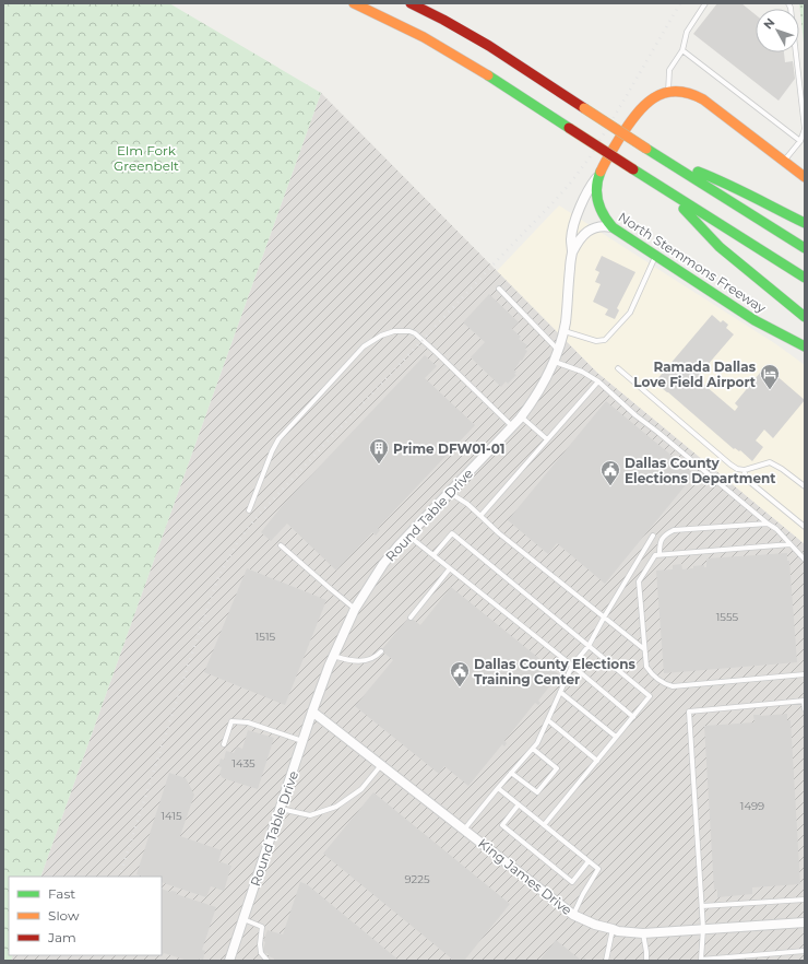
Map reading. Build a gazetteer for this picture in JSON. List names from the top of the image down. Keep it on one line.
{"streets":{"main road":["North Stemmons Freeway"],"street":["Round Table Drive","King James Drive"]},"crossings":[["North Stemmons Freeway","Round Table Drive"],["Round Table Drive","King James Drive"]],"parks":["Elm Fork Greenbelt"],"places":{"hotel":["Ramada Dallas Love Field Airport"],"building":["Prime DFW01-01"],"public building":["Dallas County Elections Department","Dallas County Elections Training Center"]},"house_numbers":["1555","1515","1435","1499","1415","9225"],"legend":["Fast","Slow","Jam"],"north":"top left"}
